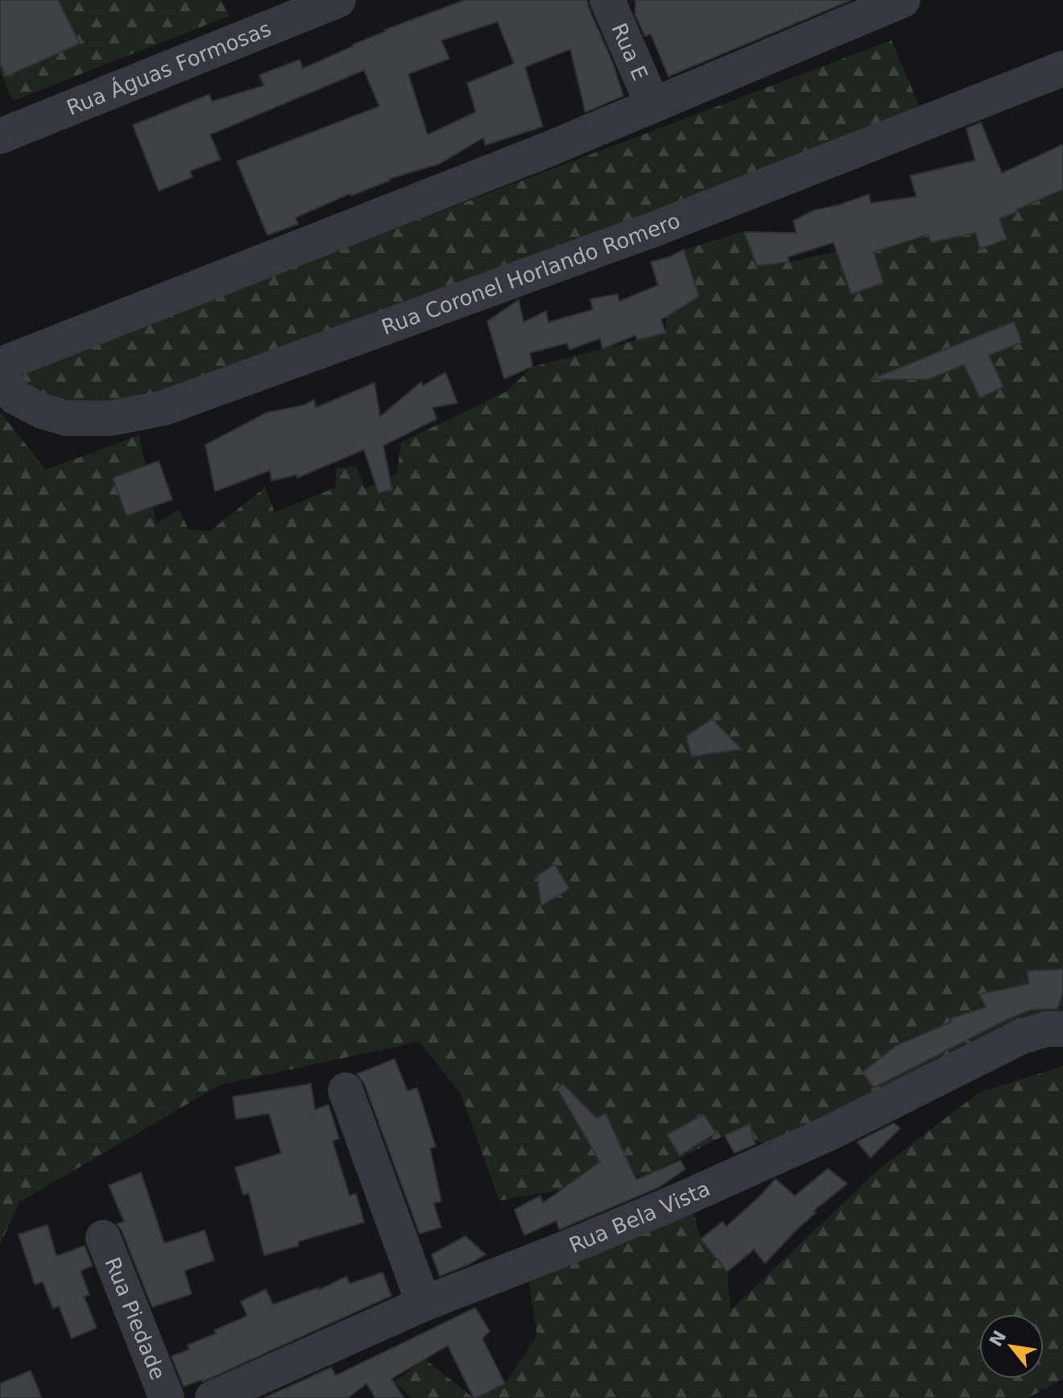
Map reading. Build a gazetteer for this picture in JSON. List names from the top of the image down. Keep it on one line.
{"streets":{"street":["Rua E","Rua Águas Formosas","Rua Coronel Horlando Romero","Rua Bela Vista","Rua Piedade"]},"north":"top left"}
